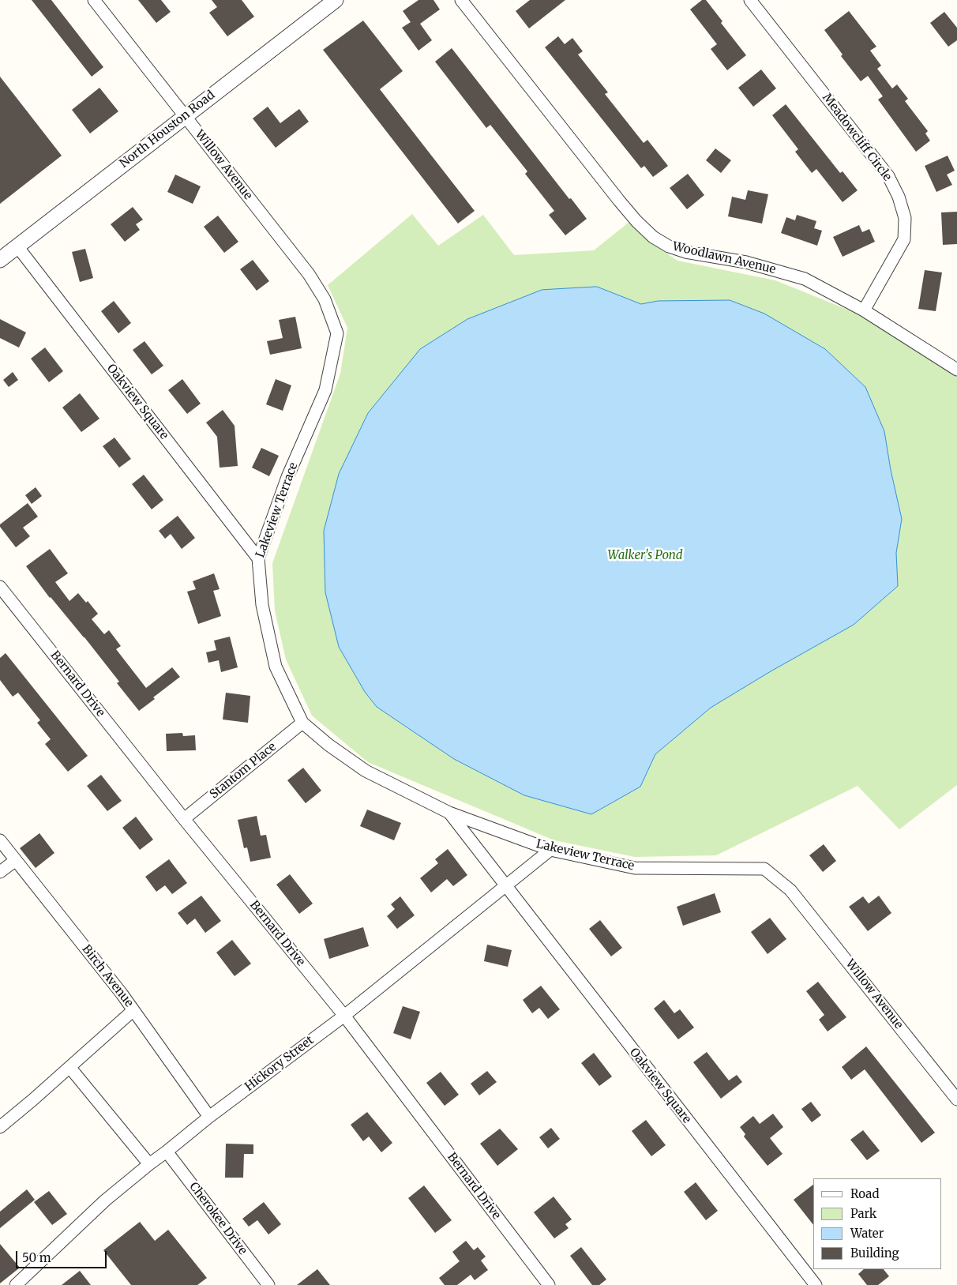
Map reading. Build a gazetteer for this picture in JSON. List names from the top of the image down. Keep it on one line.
{"streets":{"street":["North Houston Road","Meadowcliff Circle","Willow Avenue","Woodlawn Avenue","Oakview Square","Lakeview Terrace","Bernard Drive","Stantom Place","Birch Avenue","Hickory Street","Cherokee Drive"]},"crossings":[["North Houston Road","Willow Avenue"],["North Houston Road","Oakview Square"],["Meadowcliff Circle","Woodlawn Avenue"],["Willow Avenue","Lakeview Terrace"],["Oakview Square","Lakeview Terrace"],["Oakview Square","Hickory Street"],["Lakeview Terrace","Stantom Place"],["Lakeview Terrace","Hickory Street"],["Bernard Drive","Stantom Place"],["Bernard Drive","Hickory Street"],["Birch Avenue","Hickory Street"],["Hickory Street","Cherokee Drive"]],"parks":["Walker's Pond"],"legend":["Road","Park","Water","Building"],"scale_bar":"50 m"}
